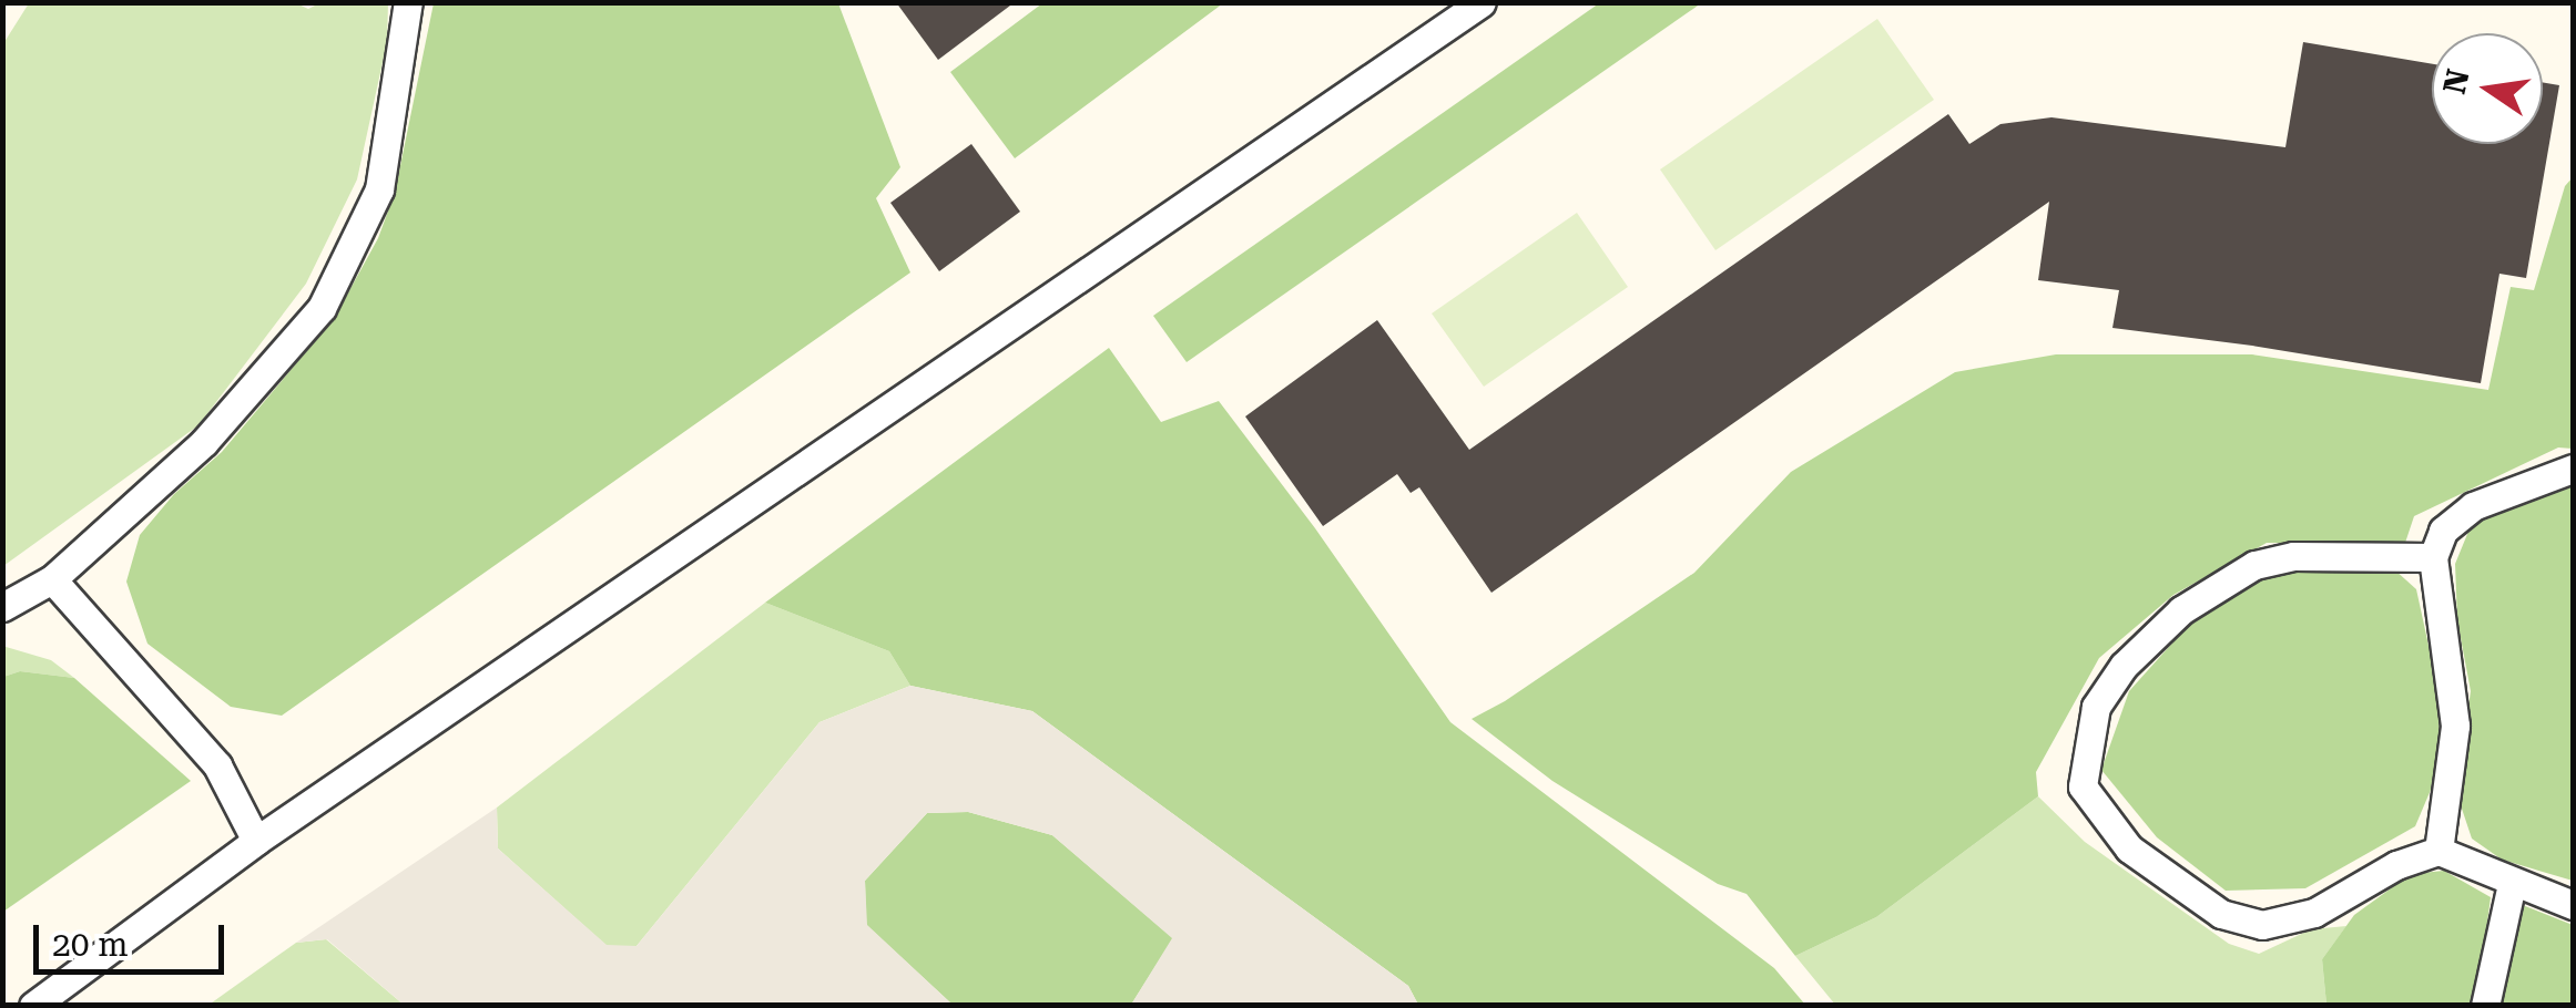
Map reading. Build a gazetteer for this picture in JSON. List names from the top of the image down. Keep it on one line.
{"scale_bar":"20 m","north":"left"}
